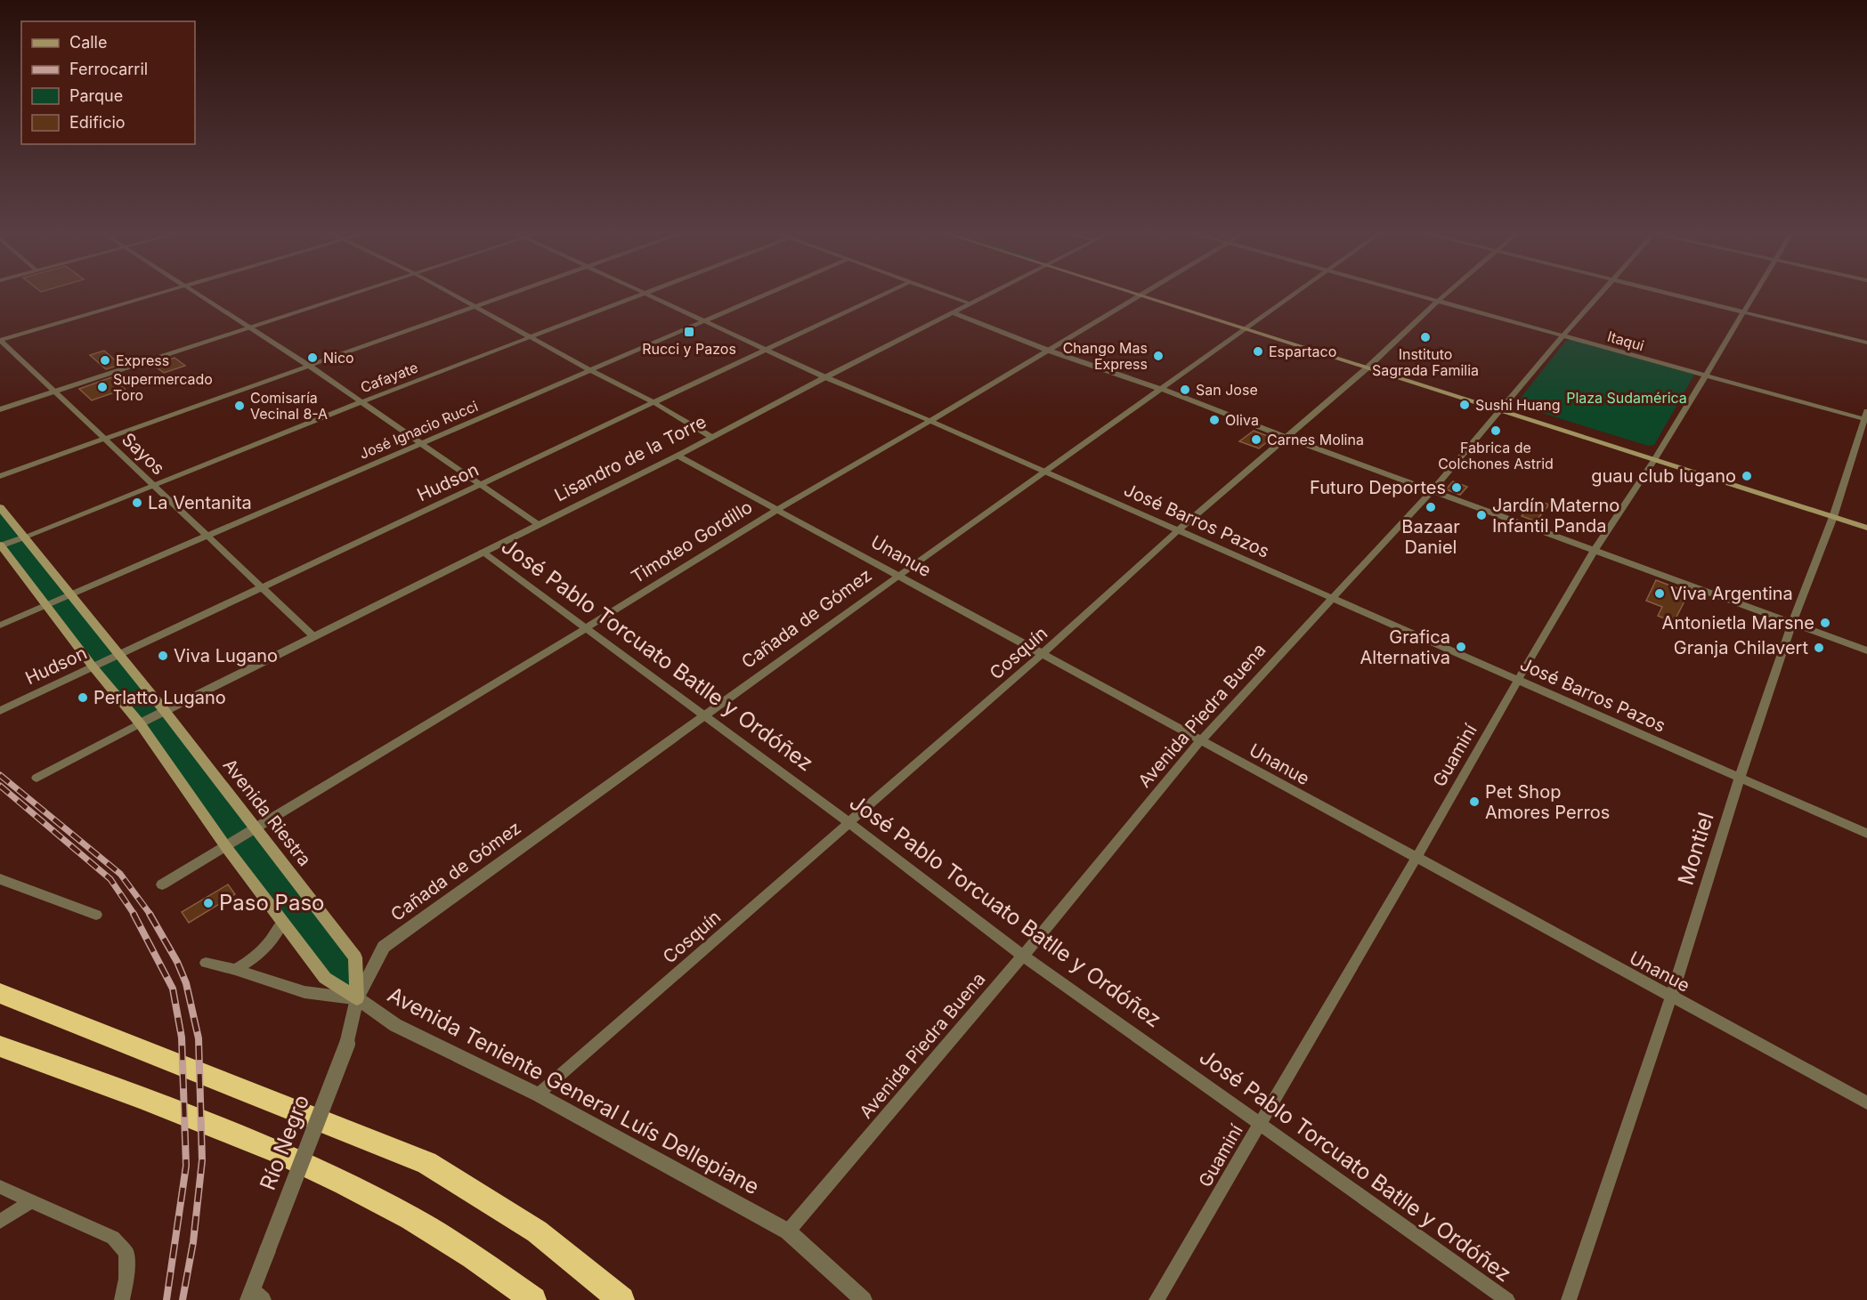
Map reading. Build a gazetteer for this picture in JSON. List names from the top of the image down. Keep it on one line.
{"streets":{"main road":["Avenida Riestra"],"street":["Itaqui","Cafayate","José Ignacio Rucci","Sayos","Lisandro de la Torre","Hudson","José Barros Pazos","Timoteo Gordillo","Unanue","Cañada de Gómez","Cosquín","José Pablo Torcuato Batlle y Ordóñez","Avenida Piedra Buena","Guaminí","Montiel","Avenida Teniente General Luís Dellepiane","Río Negro"]},"crossings":[["Itaqui","Cosquín"],["Itaqui","Avenida Piedra Buena"],["Itaqui","Guaminí"],["Itaqui","Montiel"],["Cafayate","Sayos"],["Cafayate","José Barros Pazos"],["Cafayate","José Pablo Torcuato Batlle y Ordóñez"],["Cafayate","Avenida Riestra"],["José Ignacio Rucci","Sayos"],["José Ignacio Rucci","José Barros Pazos"],["José Ignacio Rucci","José Pablo Torcuato Batlle y Ordóñez"],["José Ignacio Rucci","Avenida Riestra"],["Sayos","Lisandro de la Torre"],["Sayos","Hudson"],["Lisandro de la Torre","José Barros Pazos"],["Lisandro de la Torre","Unanue"],["Lisandro de la Torre","José Pablo Torcuato Batlle y Ordóñez"],["Lisandro de la Torre","Avenida Riestra"],["Hudson","José Barros Pazos"],["Hudson","José Pablo Torcuato Batlle y Ordóñez"],["Hudson","Avenida Riestra"],["José Barros Pazos","Timoteo Gordillo"],["José Barros Pazos","Cañada de Gómez"],["José Barros Pazos","Cosquín"],["José Barros Pazos","Avenida Piedra Buena"],["José Barros Pazos","Guaminí"],["José Barros Pazos","Montiel"],["Timoteo Gordillo","Unanue"],["Timoteo Gordillo","José Pablo Torcuato Batlle y Ordóñez"],["Timoteo Gordillo","Avenida Riestra"],["Unanue","Cañada de Gómez"],["Unanue","Cosquín"],["Unanue","Avenida Piedra Buena"],["Unanue","Guaminí"],["Unanue","Montiel"],["Cañada de Gómez","José Pablo Torcuato Batlle y Ordóñez"],["Cañada de Gómez","Avenida Riestra"],["Cañada de Gómez","Avenida Teniente General Luís Dellepiane"],["Cañada de Gómez","Río Negro"],["Cosquín","José Pablo Torcuato Batlle y Ordóñez"],["Cosquín","Avenida Teniente General Luís Dellepiane"],["José Pablo Torcuato Batlle y Ordóñez","Avenida Piedra Buena"],["José Pablo Torcuato Batlle y Ordóñez","Guaminí"],["Avenida Piedra Buena","Avenida Teniente General Luís Dellepiane"],["Avenida Riestra","Avenida Teniente General Luís Dellepiane"],["Avenida Riestra","Río Negro"],["Avenida Teniente General Luís Dellepiane","Río Negro"]],"parks":["Plaza Sudamérica"],"places":{"transit":["Rucci y Pazos"],"other":["Instituto Sagrada Familia","Espartaco","Chango Mas Express","Nico","Express","Supermercado Toro","San Jose","Sushi Huang","Comisaría Vecinal 8-A","Oliva","Fabrica de Colchones Astrid","Carnes Molina","guau club lugano","Futuro Deportes","La Ventanita","Bazaar Daniel","Jardín Materno Infantil Panda","Viva Argentina","Antonietla Marsne","Grafica Alternativa","Granja Chilavert","Viva Lugano","Perlatto Lugano","Pet Shop Amores Perros","Paso Paso"]},"legend":["Calle","Ferrocarril","Parque","Edificio"]}
